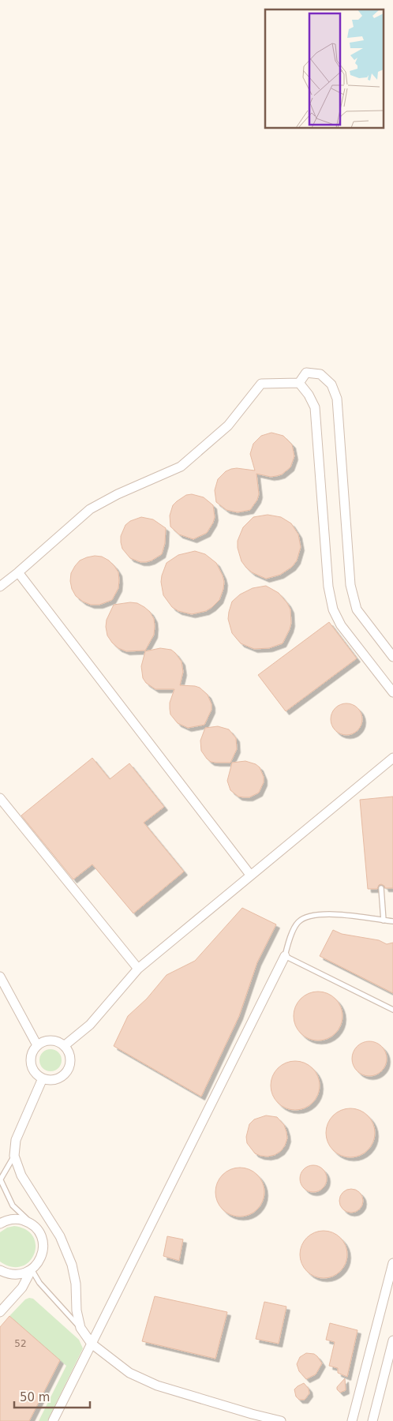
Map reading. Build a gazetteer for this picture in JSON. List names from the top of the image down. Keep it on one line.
{"house_numbers":["52"],"scale_bar":"50 m"}
